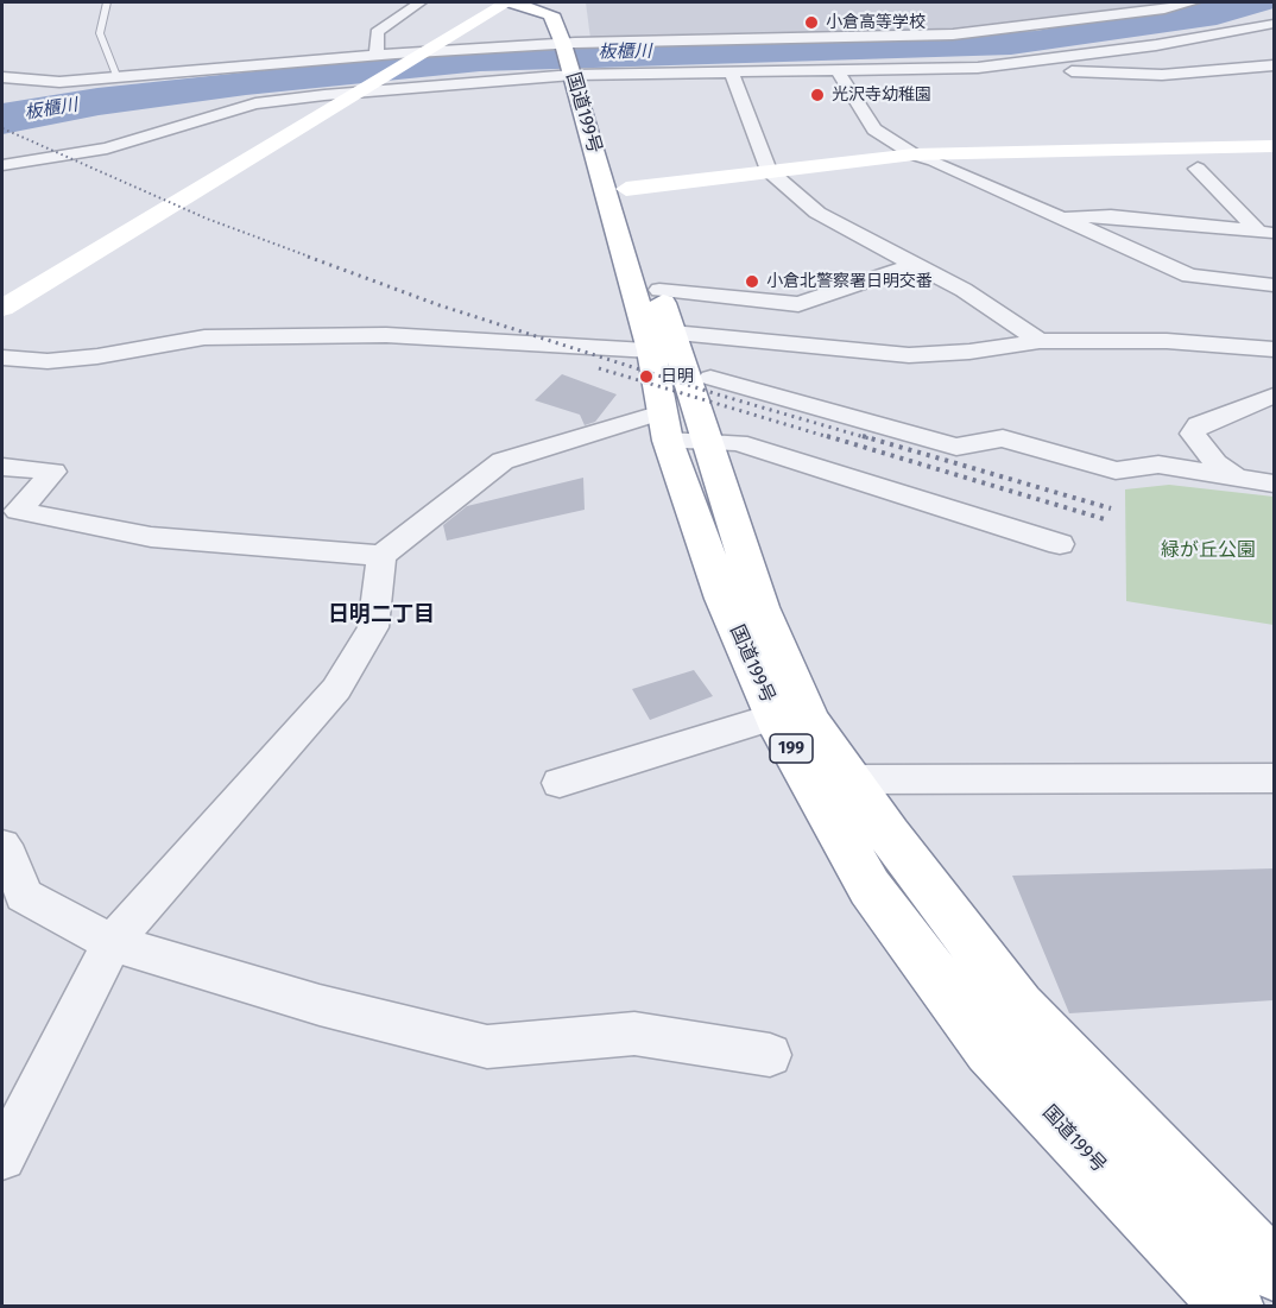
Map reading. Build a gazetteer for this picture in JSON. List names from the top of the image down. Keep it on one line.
{"streets":{"main road":["国道199号","199"]},"districts":["日明二丁目"],"water":["板櫃川"],"parks":["緑が丘公園"],"places":["小倉高等学校","光沢寺幼稚園","小倉北警察署日明交番","日明"]}
